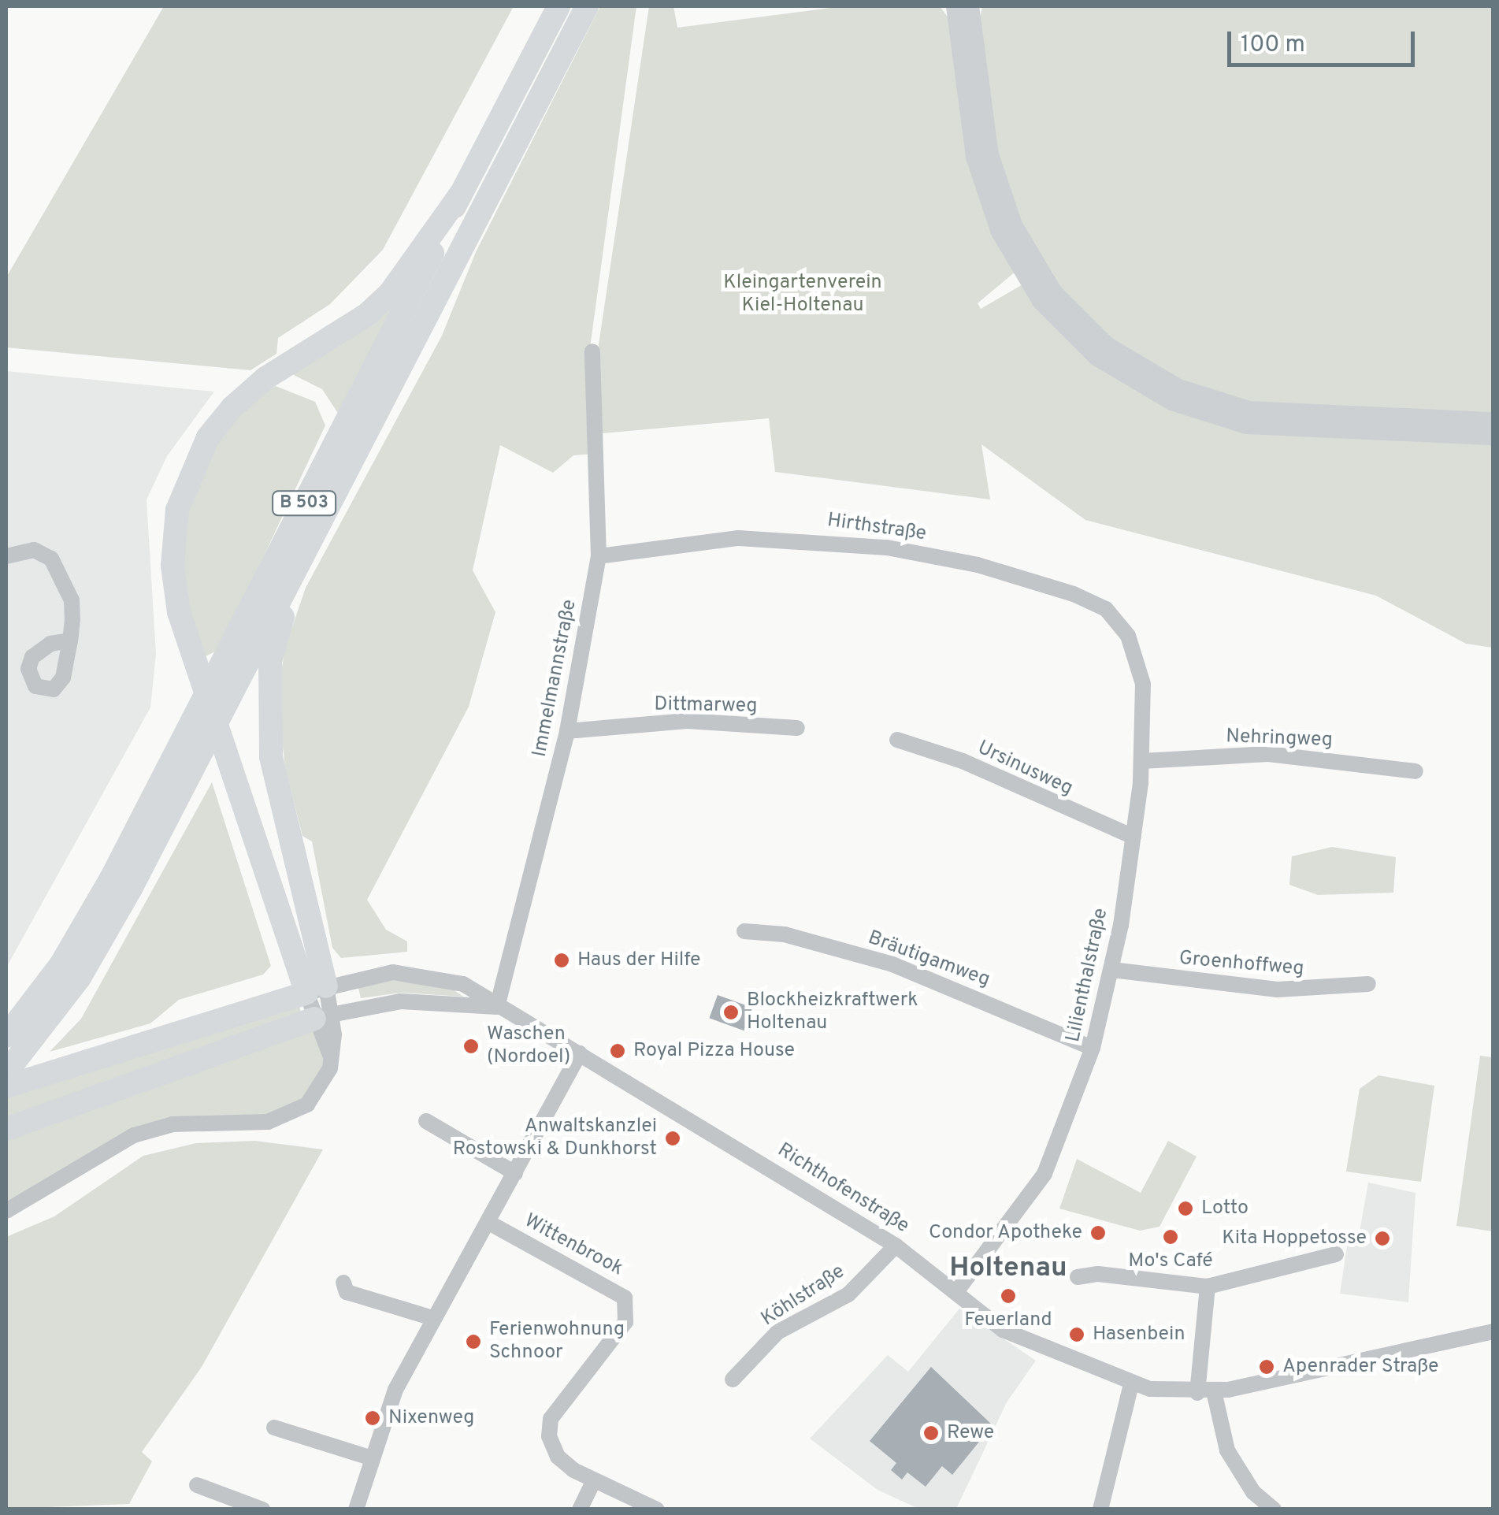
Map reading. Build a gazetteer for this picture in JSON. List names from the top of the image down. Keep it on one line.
{"streets":{"highway":["B 503"],"street":["Hirthstraße","Immelmannstraße","Dittmarweg","Nehringweg","Ursinusweg","Bräutigamweg","Groenhoffweg","Lilienthalstraße","Richthofenstraße","Wittenbrook","Köhlstraße"]},"crossings":[["Hirthstraße","Immelmannstraße"],["Hirthstraße","Lilienthalstraße"],["Immelmannstraße","Dittmarweg"],["Immelmannstraße","Richthofenstraße"],["Nehringweg","Lilienthalstraße"],["Ursinusweg","Lilienthalstraße"],["Bräutigamweg","Lilienthalstraße"],["Groenhoffweg","Lilienthalstraße"],["Lilienthalstraße","Richthofenstraße"],["Richthofenstraße","Köhlstraße"]],"districts":["Holtenau"],"parks":["Kleingartenverein Kiel-Holtenau"],"places":["Haus der Hilfe","Blockheizkraftwerk Holtenau","Waschen (Nordoel)","Royal Pizza House","Anwaltskanzlei Rostowski & Dunkhorst","Lotto","Condor Apotheke","Mo's Café","Kita Hoppetosse","Feuerland","Hasenbein","Ferienwohnung Schnoor","Apenrader Straße","Nixenweg","Rewe"],"scale_bar":"100 m"}
